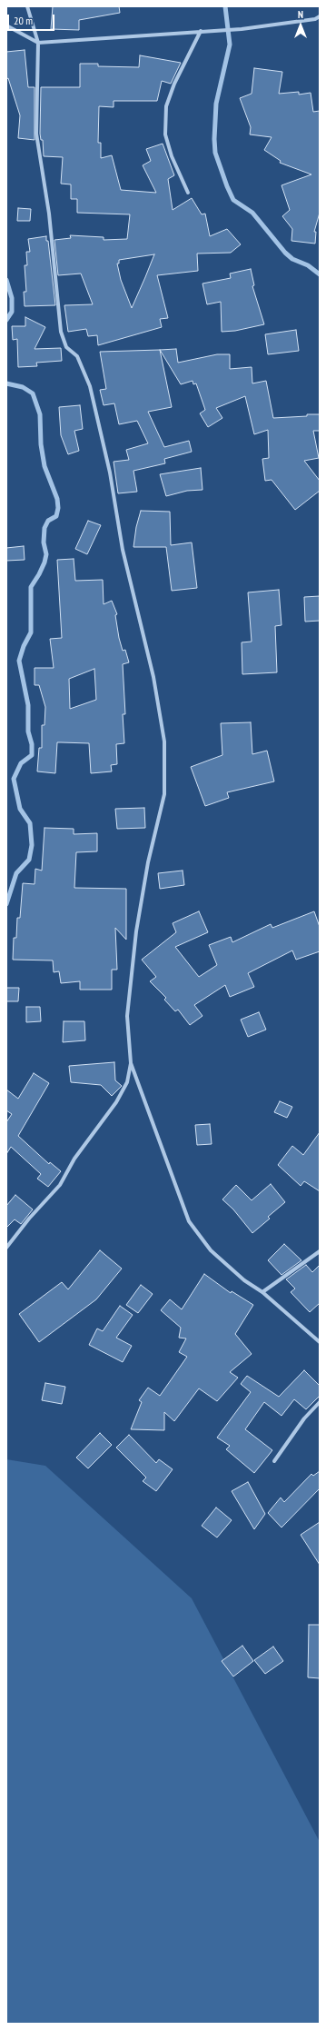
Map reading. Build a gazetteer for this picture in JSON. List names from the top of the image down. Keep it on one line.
{"scale_bar":"20 m","north":"top"}
